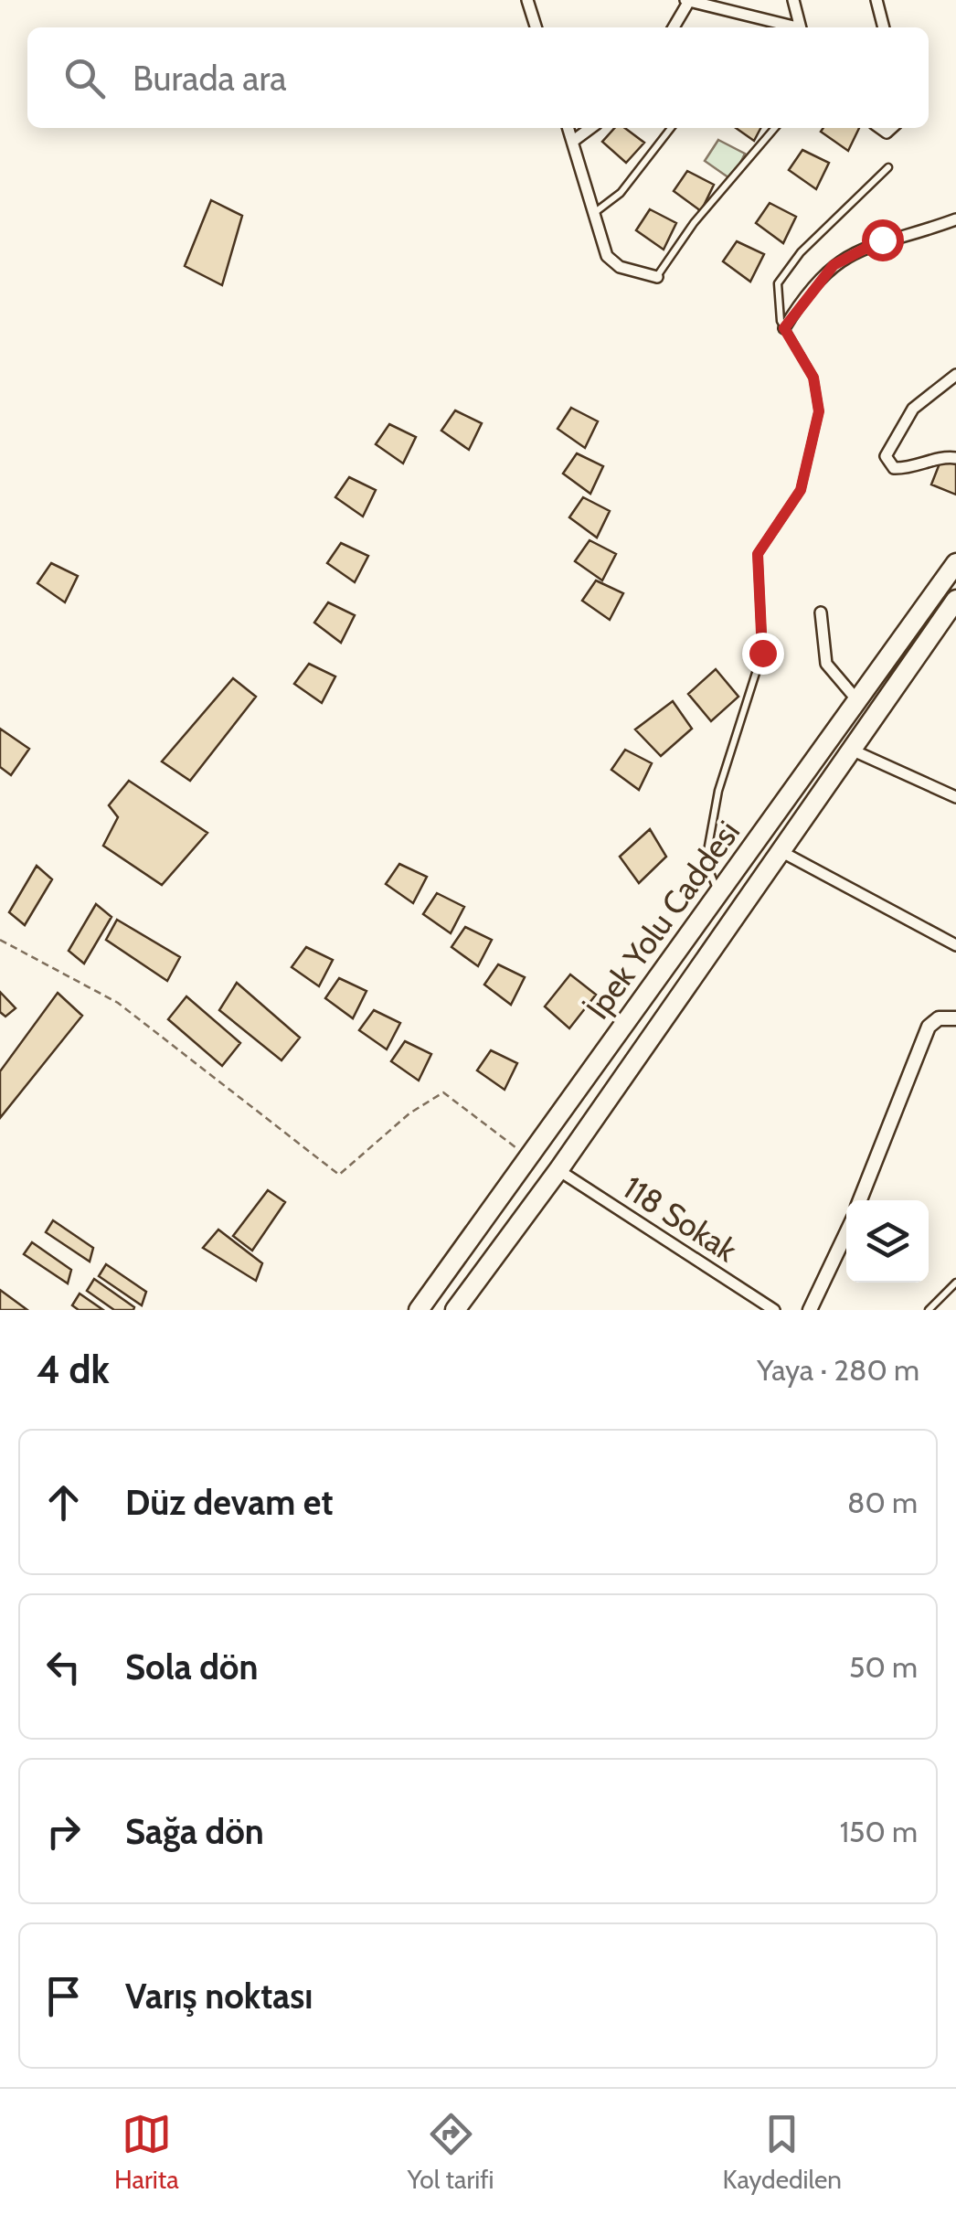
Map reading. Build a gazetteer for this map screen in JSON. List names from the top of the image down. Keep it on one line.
{"streets":{"highway":["İpek Yolu Caddesi"],"street":["118 Sokak"]},"crossings":[["İpek Yolu Caddesi","118 Sokak"]],"page":{"search":"Burada ara","heading":["4 dk","Yaya · 280 m"],"list":[["Düz devam et","80 m"],["Sola dön","50 m"],["Sağa dön","150 m"],"Varış noktası"],"nav":["Harita","Yol tarifi","Kaydedilen"]}}
